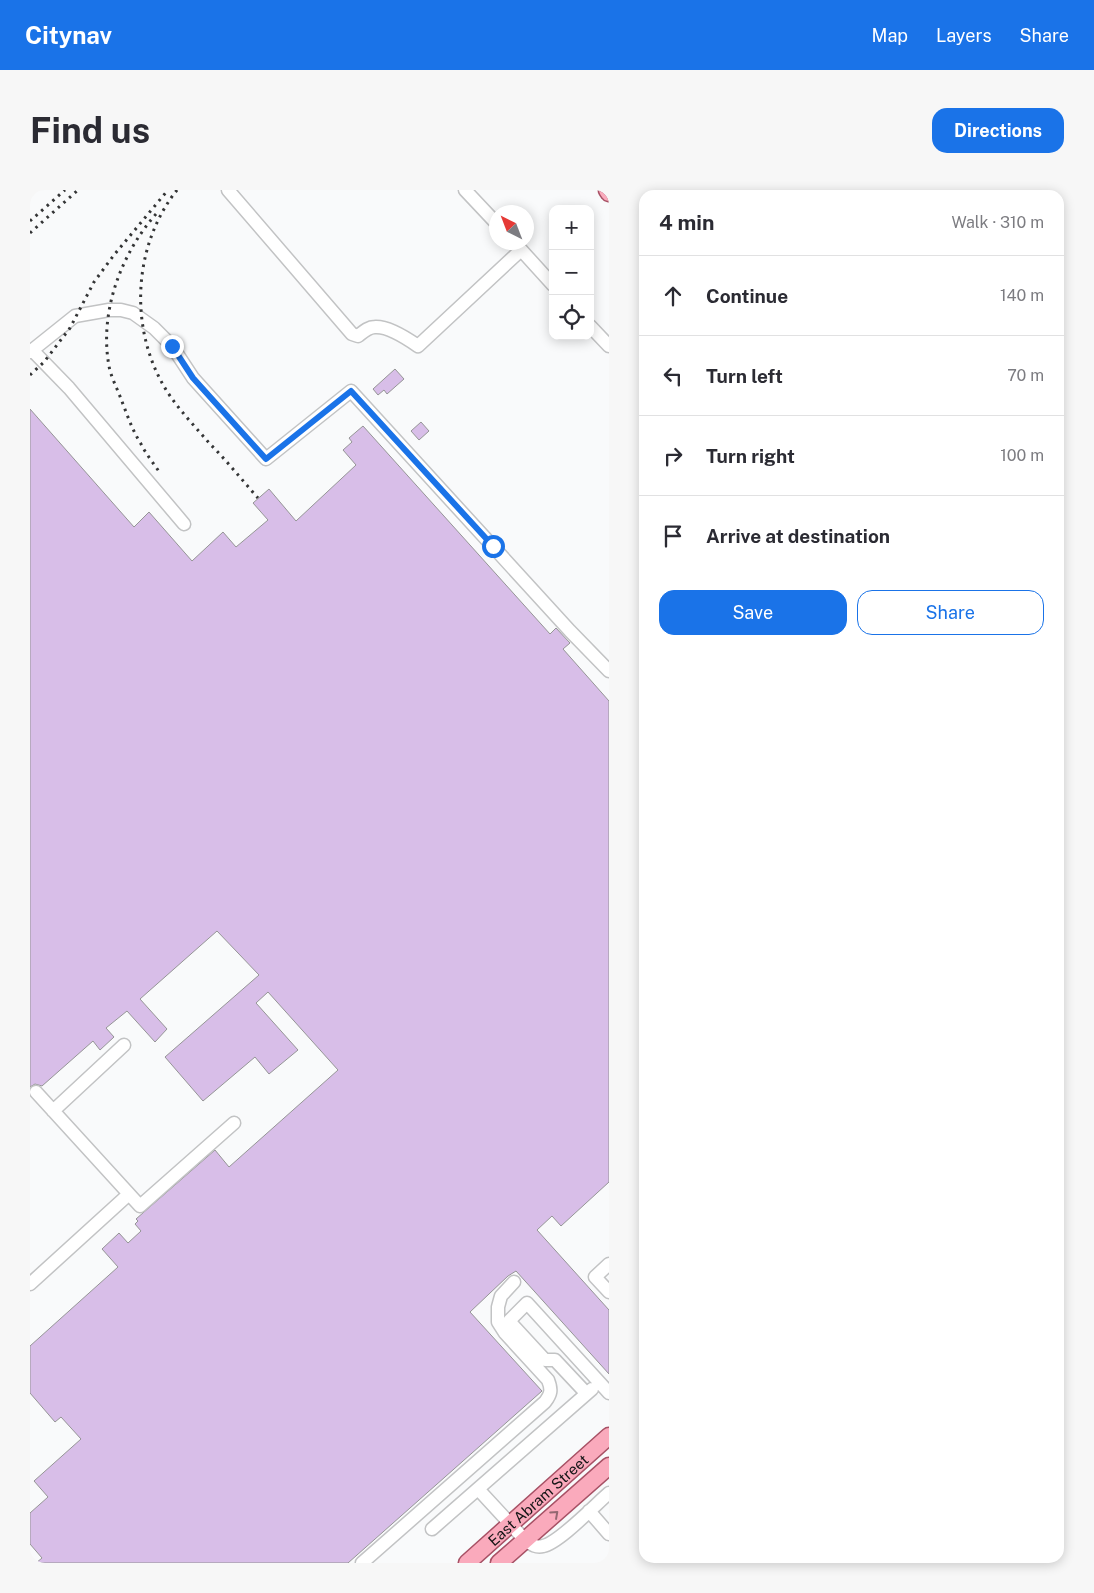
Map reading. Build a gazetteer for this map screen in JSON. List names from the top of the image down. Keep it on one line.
{"streets":{"main road":["East Abram Street"]},"north":"top left","page":{"header":"Citynav","nav":["Map","Layers","Share"],"buttons":["Directions",["Save","Share"]],"title":"Find us","heading":["4 min","Walk · 310 m"],"map_buttons":["+","−"],"list":[["Continue","140 m"],["Turn left","70 m"],["Turn right","100 m"],"Arrive at destination"]}}
